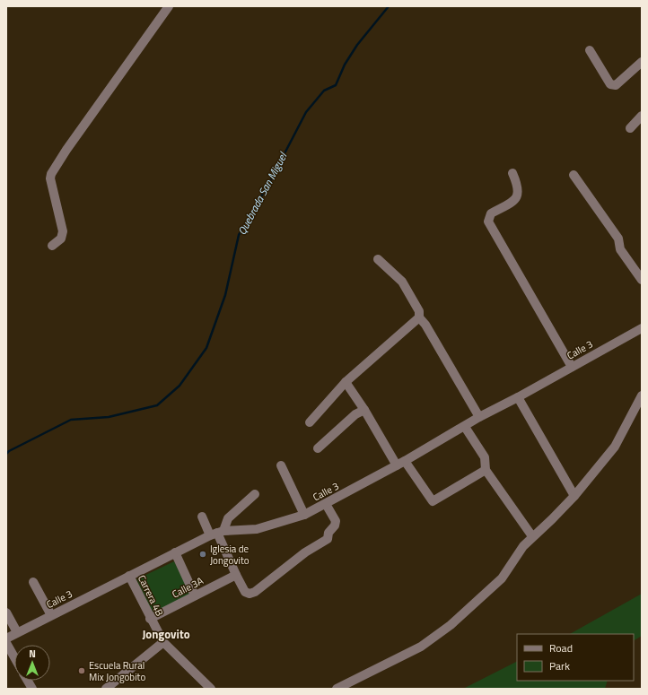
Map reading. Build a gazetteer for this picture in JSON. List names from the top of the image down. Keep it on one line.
{"streets":{"street":["Calle 3","Calle 3A","Carrera 4B"]},"crossings":[["Calle 3","Carrera 4B"],["Calle 3A","Carrera 4B"]],"districts":["Jongovito"],"water":["Quebrada San Miguel"],"places":["Iglesia de Jongovito","Escuela Rural Mix Jongobito"],"legend":["Road","Park"],"north":"top"}
